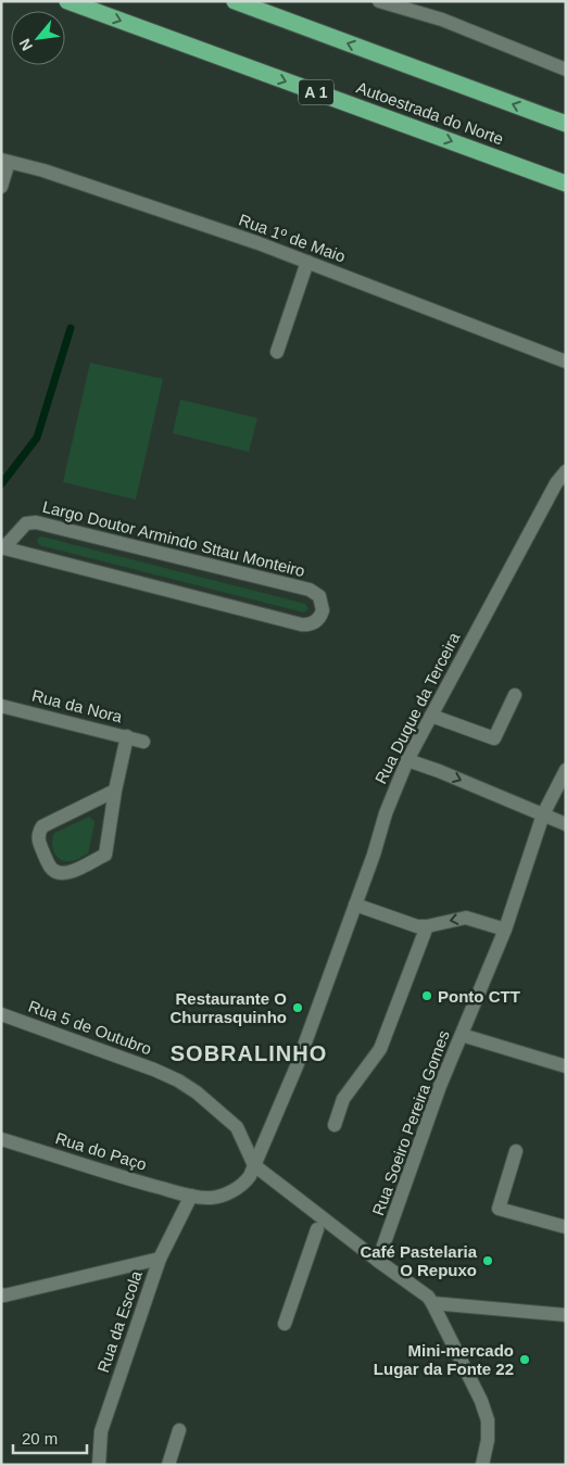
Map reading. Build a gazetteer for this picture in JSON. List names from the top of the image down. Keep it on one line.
{"streets":{"highway":["A 1","Autoestrada do Norte"],"street":["Rua 1º de Maio","Largo Doutor Armindo Sttau Monteiro","Rua da Nora","Rua Duque da Terceira","Rua 5 de Outubro","Rua Soeiro Pereira Gomes","Rua do Paço","Rua da Escola"]},"crossings":[["Rua Duque da Terceira","Rua 5 de Outubro"],["Rua Duque da Terceira","Rua do Paço"],["Rua 5 de Outubro","Rua do Paço"],["Rua do Paço","Rua da Escola"]],"districts":["SOBRALINHO"],"places":["Ponto CTT","Restaurante O Churrasquinho","Café Pastelaria O Repuxo","Mini-mercado Lugar da Fonte 22"],"scale_bar":"20 m","north":"bottom left"}
